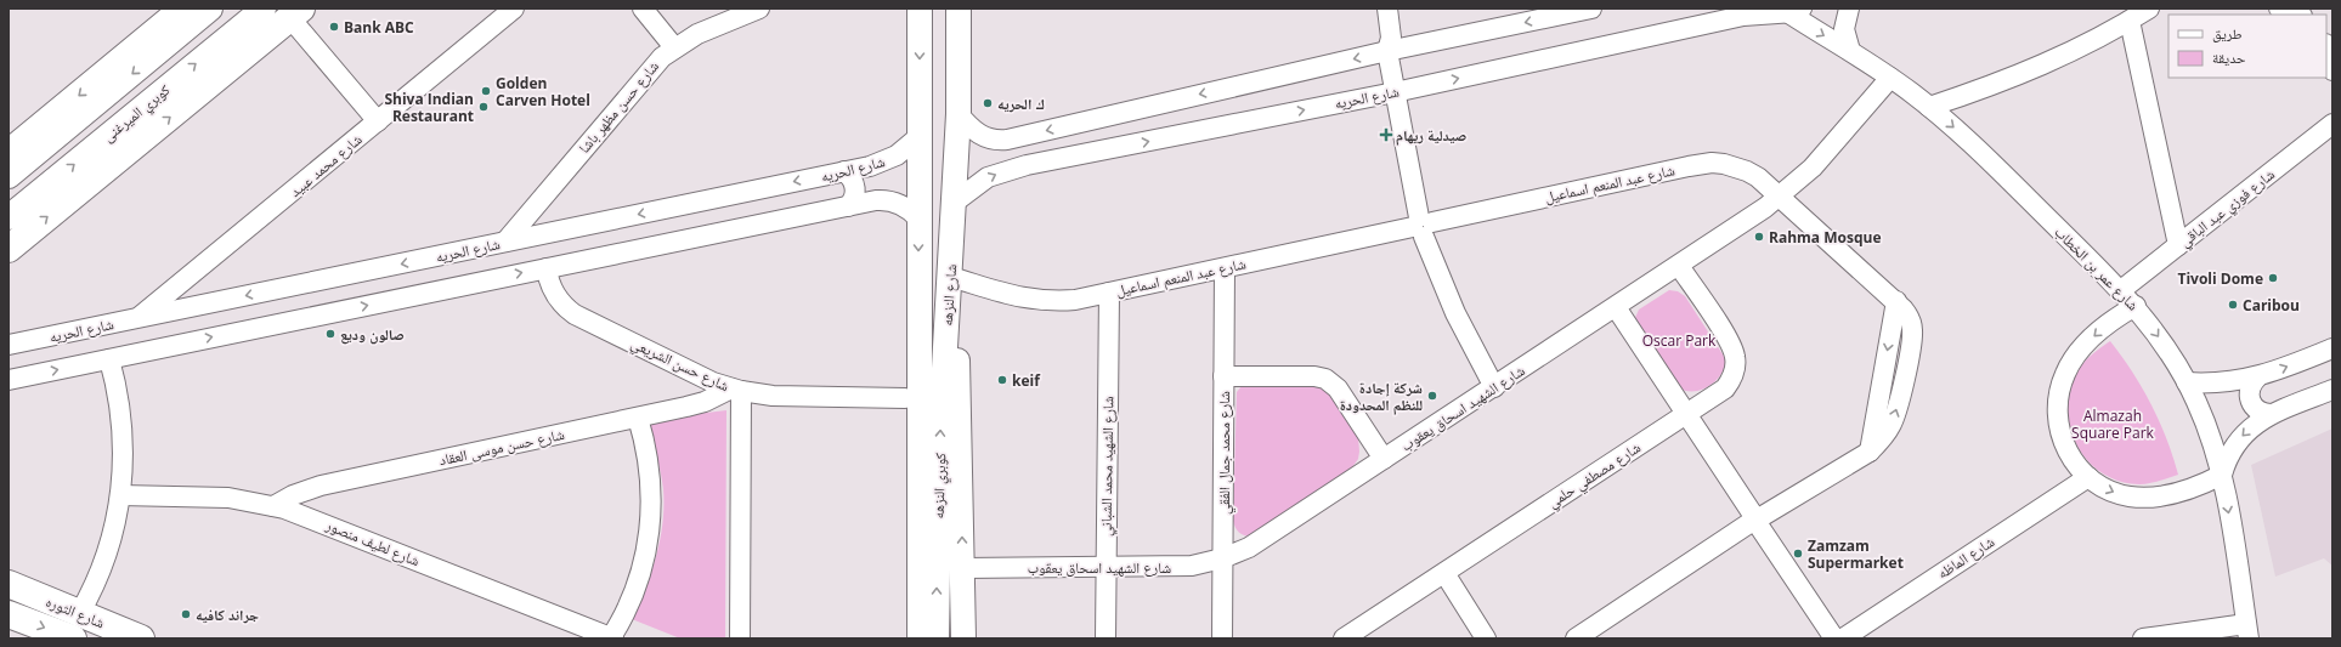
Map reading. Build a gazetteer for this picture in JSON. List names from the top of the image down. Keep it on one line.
{"streets":{"highway":["شارع الثوره"],"main road":["كوبري الميرغنى","شارع النزهه","كوبري النزهه"],"street":["شارع الحريه","شارع حسن مظهر باشا","شارع محمد عبيد","شارع عبد المنعم اسماعيل","شارع فوزي عبد الباقي","شارع عمر بن الخطاب","شارع حسن الشريعي","شارع الشهيد اسحاق يعقوب","شارع حسن موسى العقاد","شارع محمد جمال الفقي","شارع الشهيد محمد الشباني","شارع مصطفي حلمي","شارع لطيف منصور","شارع الماظه"]},"crossings":[["شارع الحريه","شارع حسن مظهر باشا"],["شارع الحريه","شارع محمد عبيد"],["شارع الحريه","شارع عمر بن الخطاب"],["شارع الحريه","شارع النزهه"],["شارع عبد المنعم اسماعيل","شارع النزهه"],["شارع عبد المنعم اسماعيل","شارع الشهيد اسحاق يعقوب"],["شارع عبد المنعم اسماعيل","شارع محمد جمال الفقي"],["شارع عبد المنعم اسماعيل","شارع الشهيد محمد الشباني"],["شارع فوزي عبد الباقي","شارع عمر بن الخطاب"],["شارع عمر بن الخطاب","شارع الشهيد اسحاق يعقوب"],["شارع عمر بن الخطاب","شارع الماظه"],["شارع النزهه","شارع حسن الشريعي"],["شارع النزهه","شارع الشهيد اسحاق يعقوب"],["شارع النزهه","كوبري النزهه"],["شارع حسن الشريعي","شارع حسن موسى العقاد"],["شارع الشهيد اسحاق يعقوب","شارع محمد جمال الفقي"],["شارع الشهيد اسحاق يعقوب","شارع الشهيد محمد الشباني"],["شارع الشهيد اسحاق يعقوب","شارع مصطفي حلمي"],["شارع حسن موسى العقاد","شارع لطيف منصور"]],"one_way":["شارع عمر بن الخطاب"],"parks":["Oscar Park","Almazah Square Park"],"places":{"other":["Bank ABC","Golden Carven Hotel","ك الحريه","Shiva Indian Restaurant","Rahma Mosque","Tivoli Dome","Caribou","صالون وديع","keif","شركة إجادة للنظم المحدودة","Zamzam Supermarket","جراند كافيه"],"health":["صيدلية ريهام"]},"legend":["طريق","حديقة"]}
